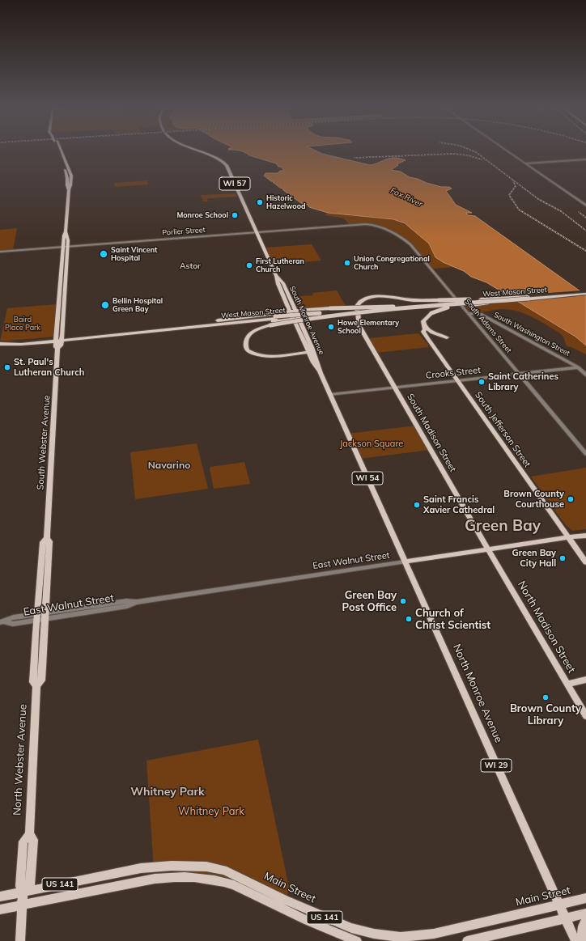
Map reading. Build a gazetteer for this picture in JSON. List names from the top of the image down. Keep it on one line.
{"streets":{"main road":["WI 57","West Mason Street","South Monroe Avenue","South Jefferson Street","South Madison Street","South Webster Avenue","WI 54","East Walnut Street","North Madison Street","North Monroe Avenue","North Webster Avenue","WI 29","US 141","Main Street"],"street":["Porlier Street","South Adams Street","South Washington Street","Crooks Street"]},"crossings":[["Porlier Street","South Monroe Avenue"],["Porlier Street","South Adams Street"],["Porlier Street","South Webster Avenue"],["West Mason Street","South Madison Street"],["West Mason Street","South Webster Avenue"],["South Monroe Avenue","Crooks Street"],["South Monroe Avenue","East Walnut Street"],["South Monroe Avenue","North Monroe Avenue"],["South Adams Street","South Washington Street"],["South Adams Street","Crooks Street"],["South Washington Street","Crooks Street"],["Crooks Street","South Jefferson Street"],["Crooks Street","South Madison Street"],["South Jefferson Street","East Walnut Street"],["South Madison Street","East Walnut Street"],["South Madison Street","North Madison Street"],["South Webster Avenue","East Walnut Street"],["South Webster Avenue","North Webster Avenue"],["East Walnut Street","North Madison Street"],["East Walnut Street","North Monroe Avenue"],["East Walnut Street","North Webster Avenue"],["North Monroe Avenue","Main Street"],["North Webster Avenue","US 141"],["North Webster Avenue","Main Street"]],"districts":["Astor","Navarino","Green Bay","Whitney Park"],"water":["Fox River"],"parks":["Baird Place Park","Jackson Square","Whitney Park"],"places":["Historic Hazelwood","Monroe School","Saint Vincent Hospital","Union Congregational Church","First Lutheran Church","Bellin Hospital Green Bay","Howe Elementary School","St. Paul's Lutheran Church","Saint Catherines Library","Brown County Courthouse","Saint Francis Xavier Cathedral","Green Bay City Hall","Green Bay Post Office","Church of Christ Scientist","Brown County Library"]}
